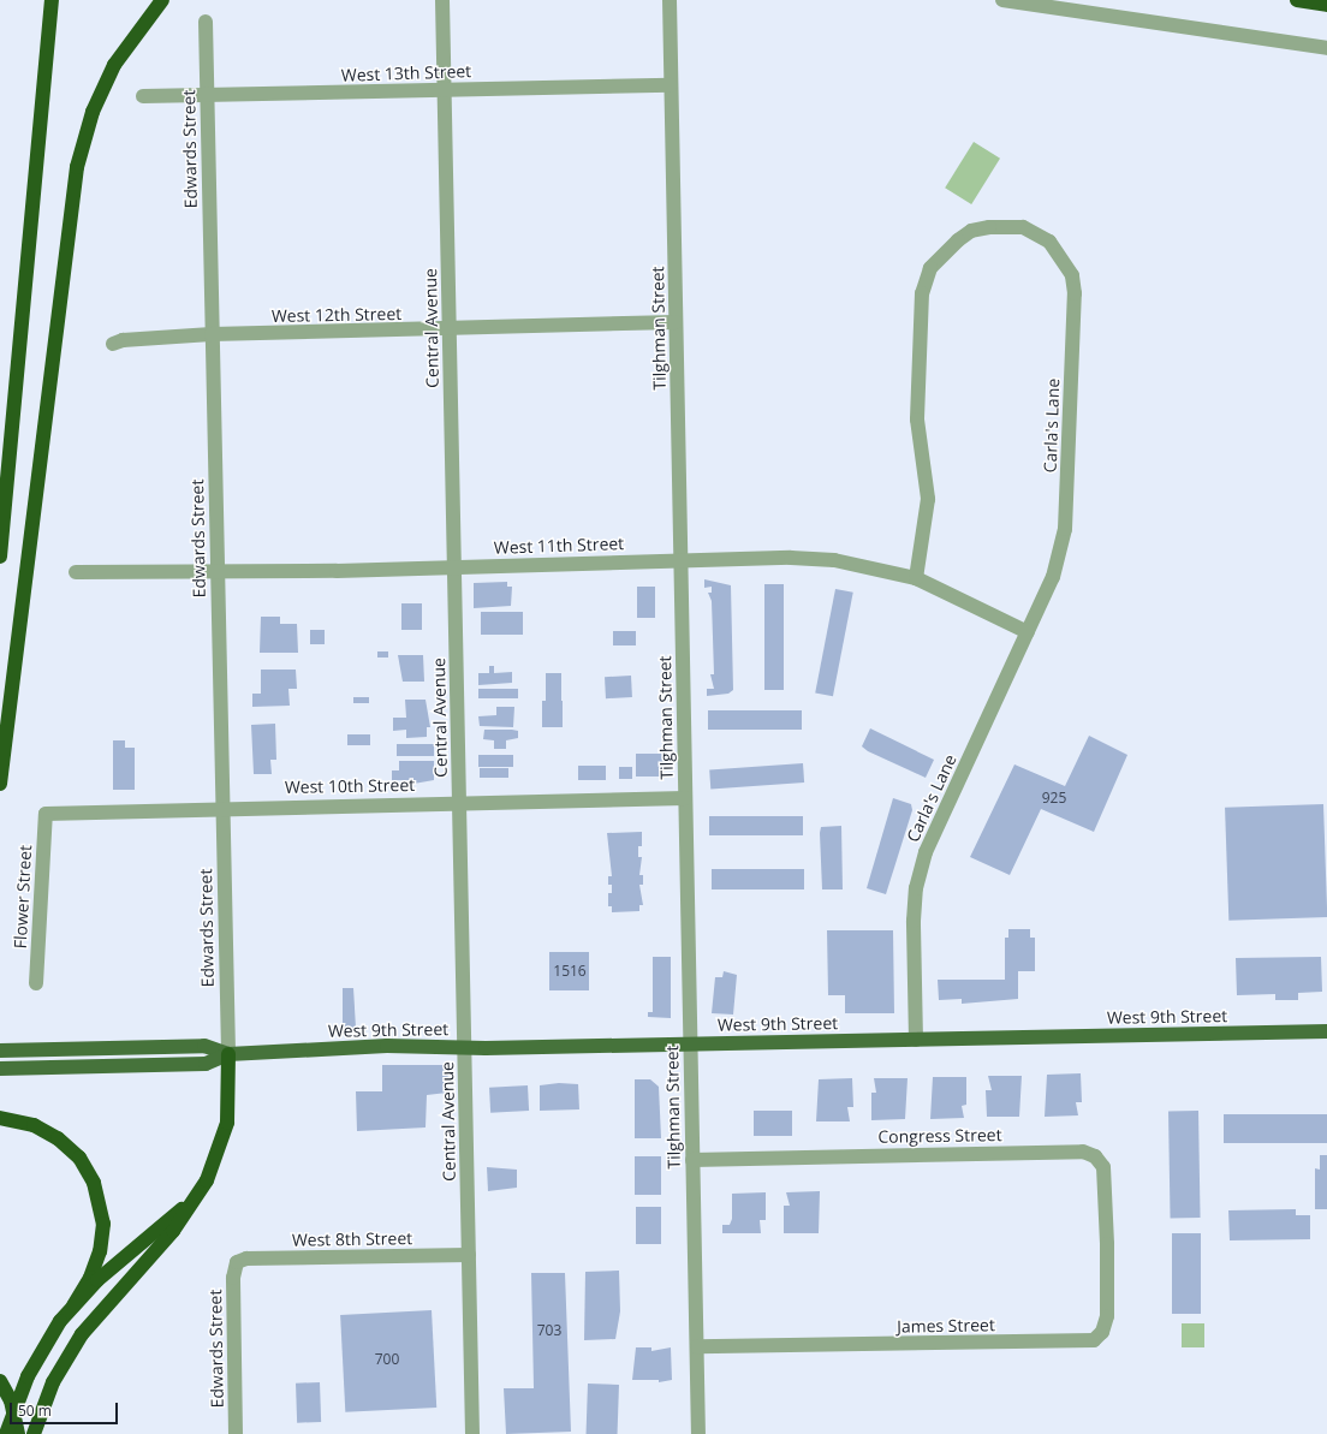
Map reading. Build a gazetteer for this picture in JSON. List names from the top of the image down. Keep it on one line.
{"streets":{"main road":["West 9th Street"],"street":["West 13th Street","Edwards Street","West 12th Street","Central Avenue","Tilghman Street","Carla's Lane","West 11th Street","West 10th Street","Flower Street","Congress Street","West 8th Street","James Street"]},"crossings":[["West 13th Street","Edwards Street"],["West 13th Street","Central Avenue"],["West 13th Street","Tilghman Street"],["Edwards Street","West 12th Street"],["Edwards Street","West 11th Street"],["Edwards Street","West 10th Street"],["Edwards Street","West 9th Street"],["Edwards Street","West 8th Street"],["West 12th Street","Central Avenue"],["West 12th Street","Tilghman Street"],["Central Avenue","West 11th Street"],["Central Avenue","West 10th Street"],["Central Avenue","West 9th Street"],["Central Avenue","West 8th Street"],["Tilghman Street","West 11th Street"],["Tilghman Street","West 10th Street"],["Tilghman Street","West 9th Street"],["Tilghman Street","Congress Street"],["Tilghman Street","James Street"],["Carla's Lane","West 11th Street"],["Carla's Lane","West 9th Street"],["West 10th Street","Flower Street"],["Congress Street","James Street"]],"house_numbers":["925","1516","703","700"],"scale_bar":"50 m"}
